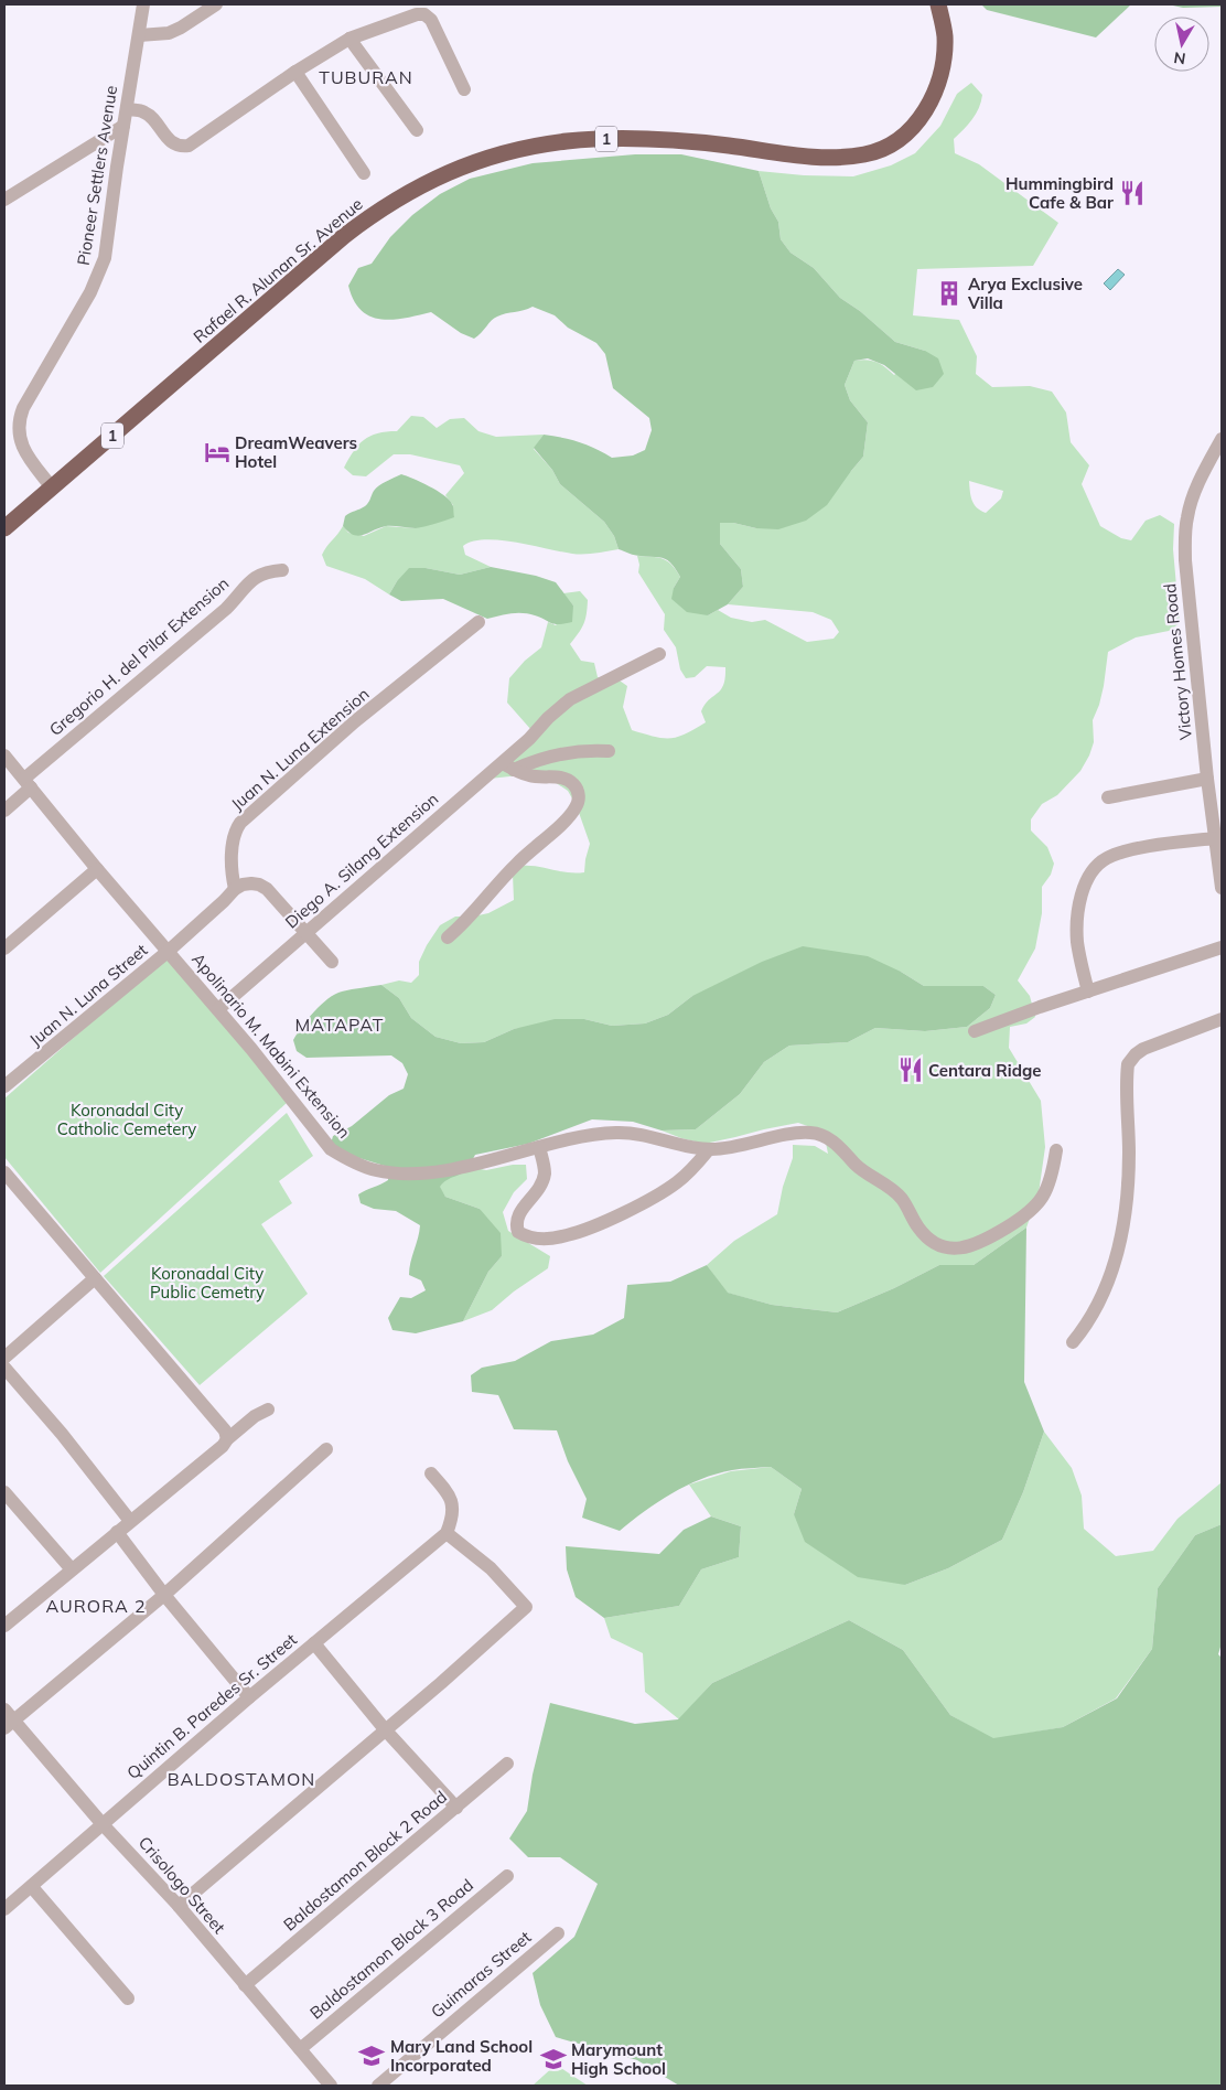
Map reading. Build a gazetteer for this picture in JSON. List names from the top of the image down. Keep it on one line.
{"streets":{"highway":["1","Rafael R. Alunan Sr. Avenue"],"street":["Pioneer Settlers Avenue","Gregorio H. del Pilar Extension","Victory Homes Road","Juan N. Luna Extension","Diego A. Silang Extension","Juan N. Luna Street","Apolinario M. Mabini Extension","Quintin B. Paredes Sr. Street","Baldostamon Block 2 Road","Crisologo Street","Baldostamon Block 3 Road","Guimaras Street"]},"crossings":[["Pioneer Settlers Avenue","Rafael R. Alunan Sr. Avenue"],["Gregorio H. del Pilar Extension","Apolinario M. Mabini Extension"],["Diego A. Silang Extension","Apolinario M. Mabini Extension"],["Juan N. Luna Street","Apolinario M. Mabini Extension"],["Quintin B. Paredes Sr. Street","Crisologo Street"],["Baldostamon Block 2 Road","Crisologo Street"],["Crisologo Street","Baldostamon Block 3 Road"]],"districts":["TUBURAN","MATAPAT","AURORA 2","BALDOSTAMON"],"parks":["Koronadal City Catholic Cemetery","Koronadal City Public Cemetry"],"places":{"restaurant":["Hummingbird Cafe & Bar","Centara Ridge"],"building":["Arya Exclusive Villa"],"hotel":["DreamWeavers Hotel"],"school or university":["Mary Land School Incorporated","Marymount High School"]},"north":"bottom"}
